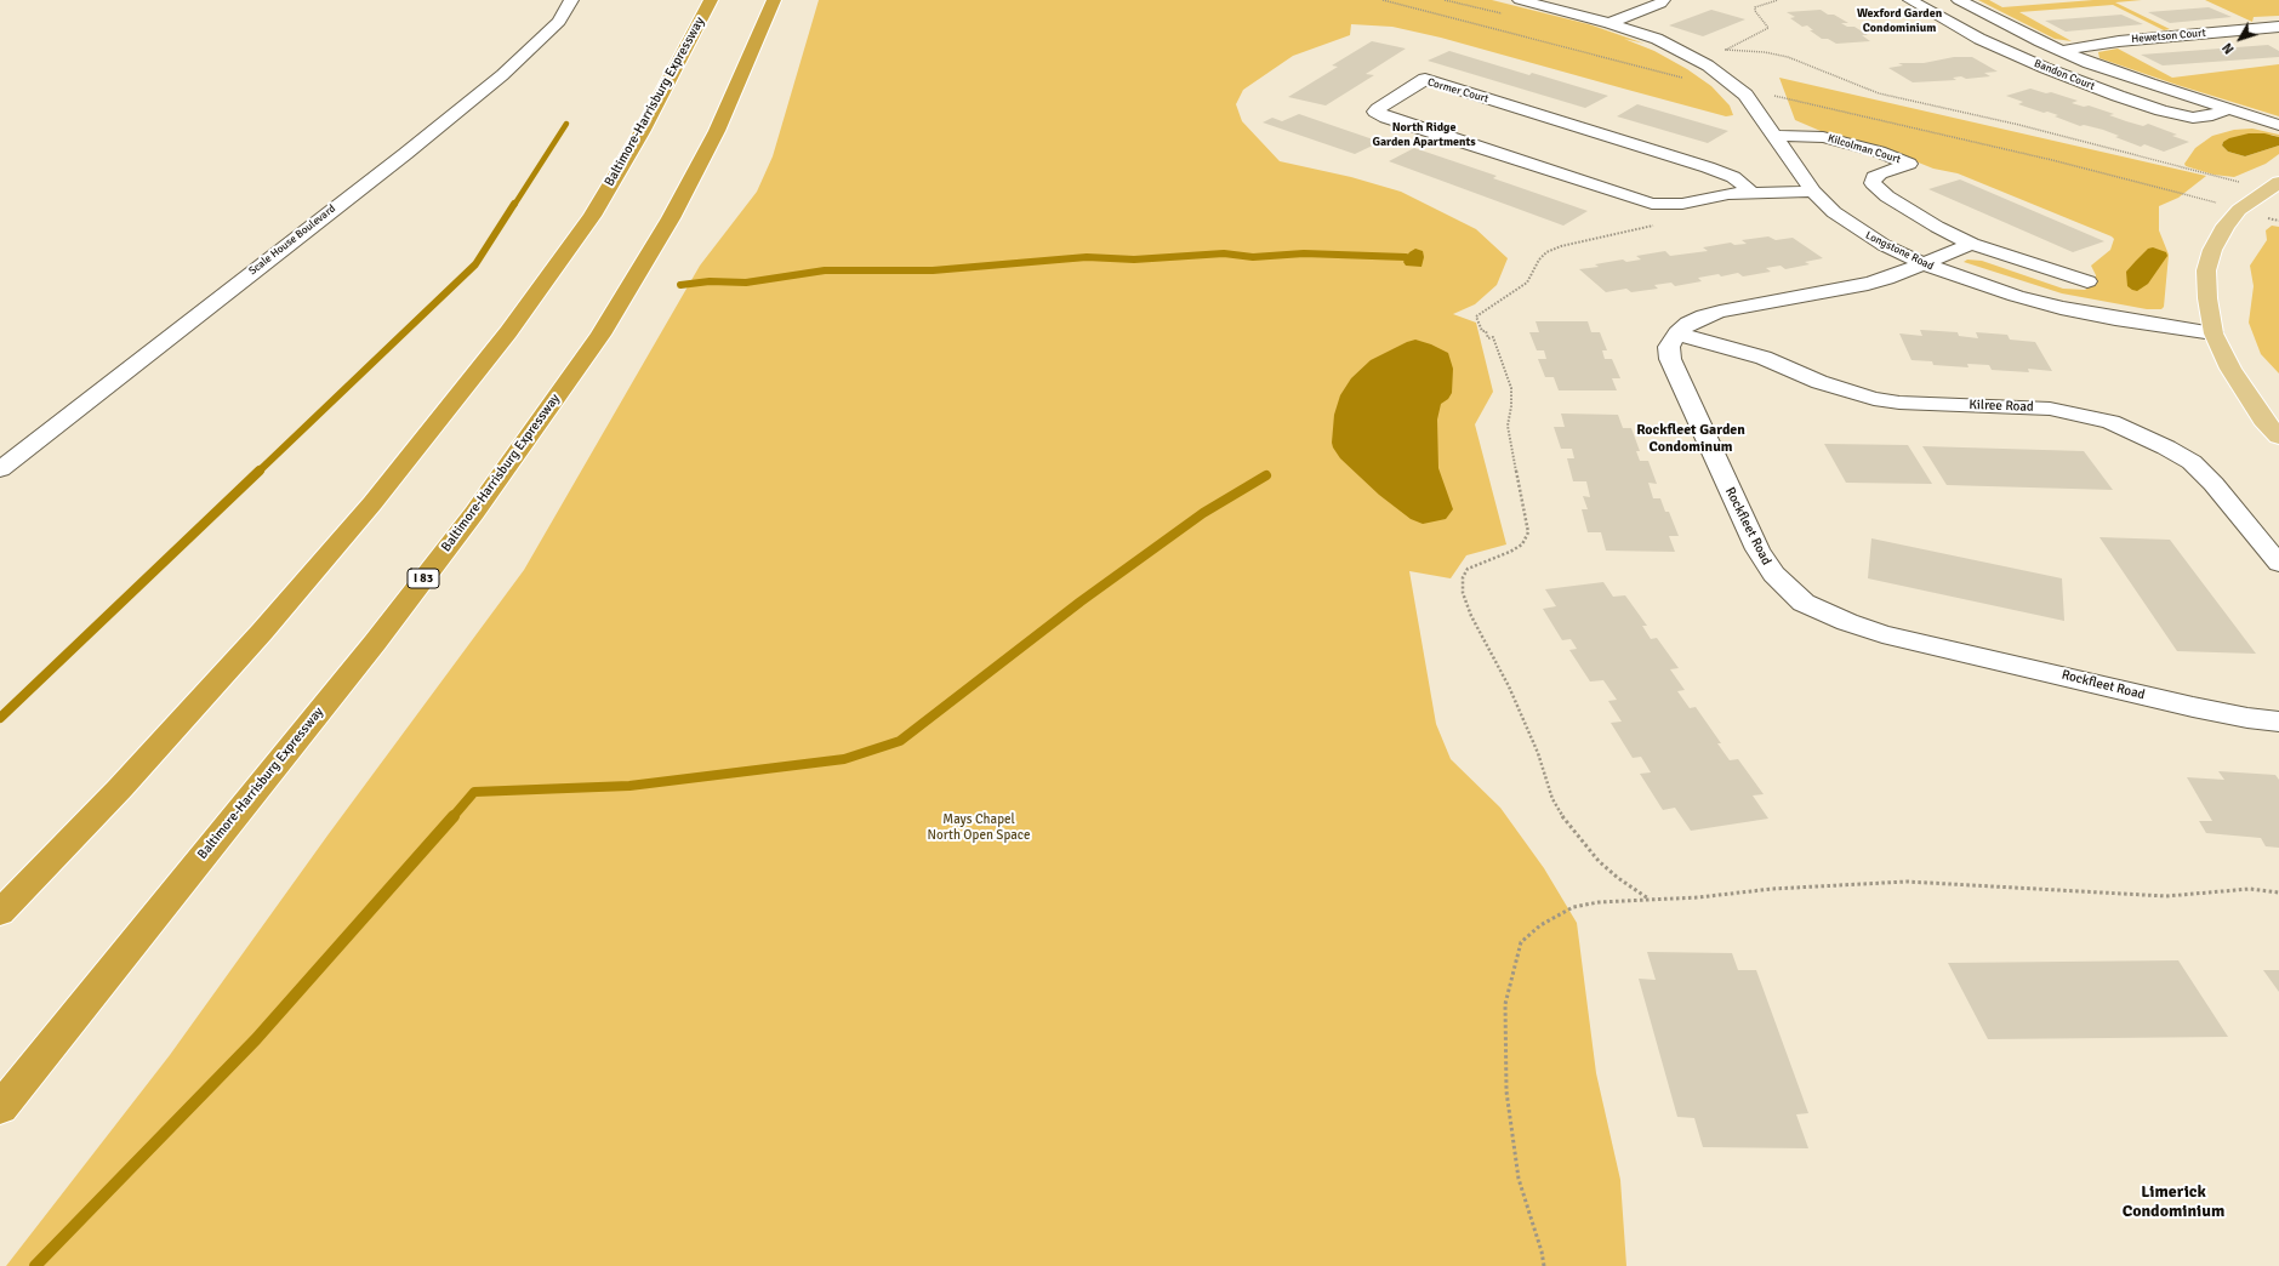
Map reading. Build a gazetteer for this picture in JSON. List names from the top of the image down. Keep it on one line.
{"streets":{"highway":["Baltimore-Harrisburg Expressway","I 83"],"street":["Hewetson Court","Bandon Court","Cormer Court","Kilcolman Court","Scale House Boulevard","Longstone Road","Kilree Road","Rockfleet Road"]},"crossings":[["Cormer Court","Longstone Road"],["Kilcolman Court","Longstone Road"],["Kilree Road","Rockfleet Road"]],"districts":["Wexford Garden Condominium","North Ridge Garden Apartments","Rockfleet Garden Condominum","Limerick Condominium"],"parks":["Mays Chapel North Open Space"],"north":"bottom left"}
